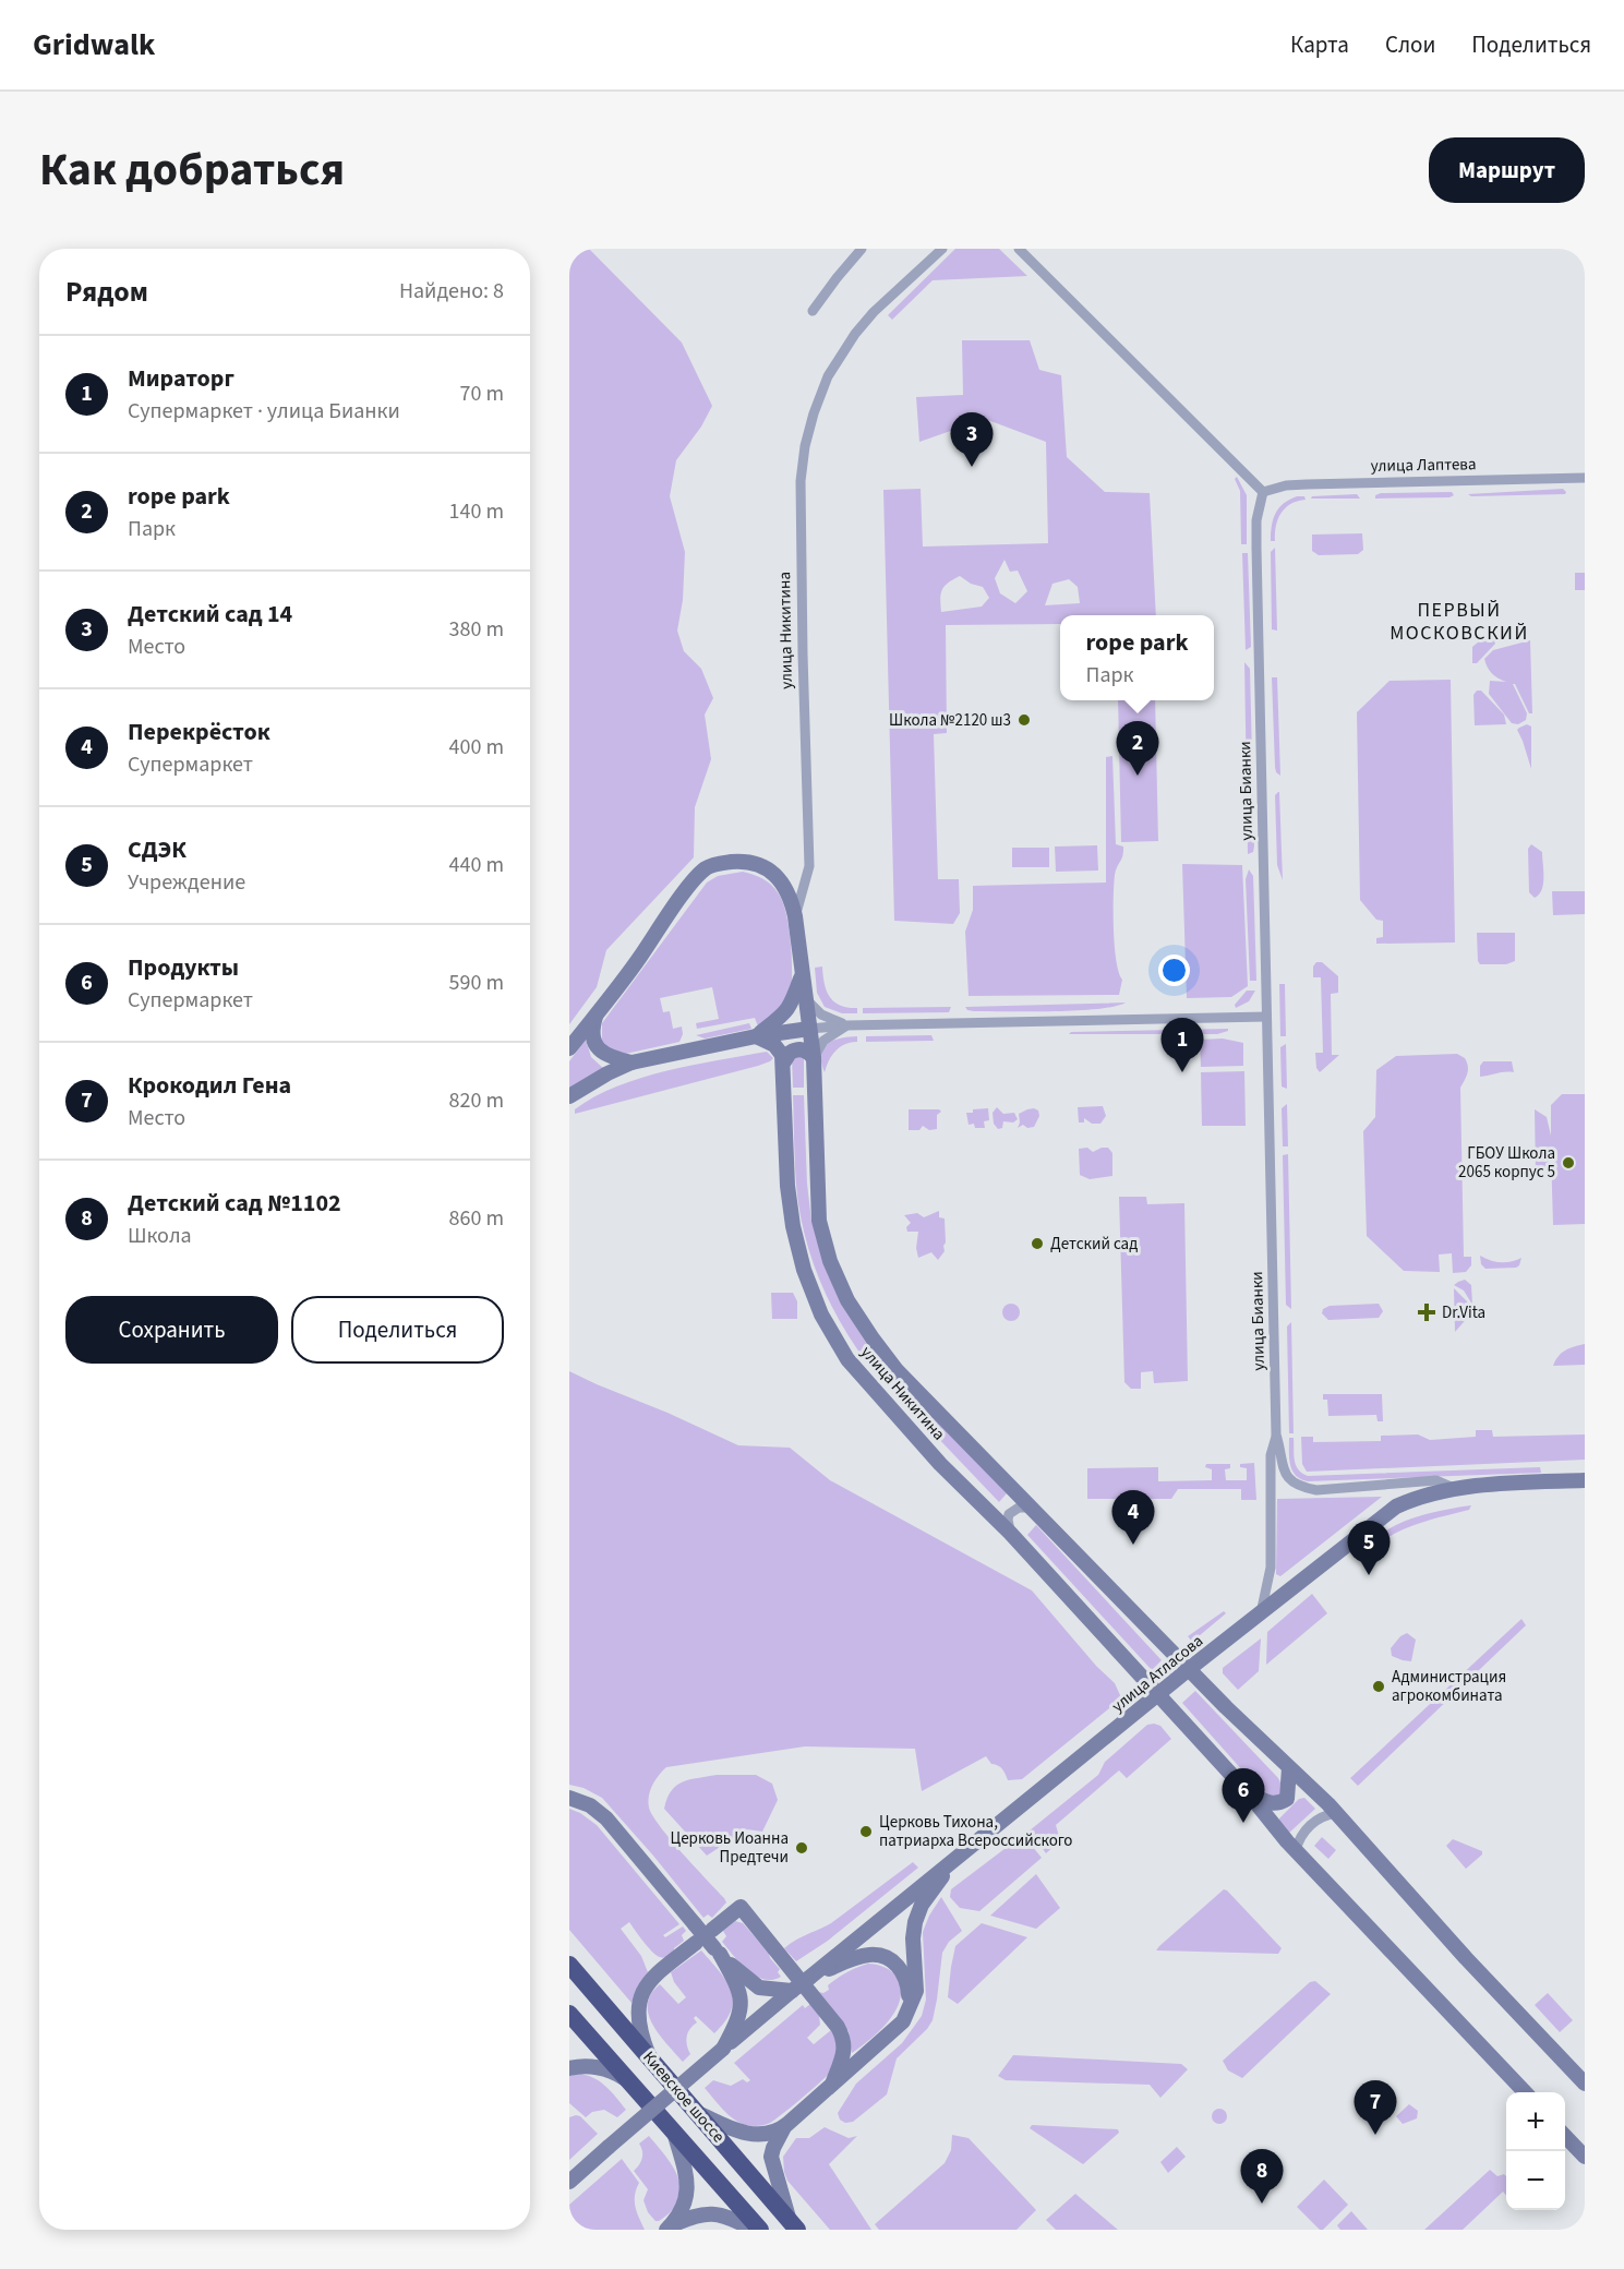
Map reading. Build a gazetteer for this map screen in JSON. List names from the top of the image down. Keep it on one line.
{"streets":{"highway":["Киевское шоссе"],"street":["улица Лаптева","улица Никитина","улица Бианки","улица Атласова"]},"crossings":[["улица Лаптева","улица Бианки"],["улица Никитина","улица Атласова"],["улица Бианки","улица Атласова"]],"districts":["ПЕРВЫЙ МОСКОВСКИЙ"],"places":{"other":["Школа №2120 ш3","ГБОУ Школа 2065 корпус 5","Детский сад","Администрация агрокомбината","Церковь Тихона, патриарха Всероссийского","Церковь Иоанна Предтечи"],"health":["Dr.Vita"]},"page":{"header":"Gridwalk","nav":["Карта","Слои","Поделиться"],"title":"Как добраться","buttons":["Маршрут",["Сохранить","Поделиться"]],"heading":["Рядом","Найдено: 8"],"list":[{"mark":"1","name":"Мираторг","note":"Супермаркет · улица Бианки","value":"70 m"},{"mark":"2","name":"rope park","note":"Парк","value":"140 m"},{"mark":"3","name":"Детский сад 14","note":"Место","value":"380 m"},{"mark":"4","name":"Перекрёсток","note":"Супермаркет","value":"400 m"},{"mark":"5","name":"СДЭК","note":"Учреждение","value":"440 m"},{"mark":"6","name":"Продукты","note":"Супермаркет","value":"590 m"},{"mark":"7","name":"Крокодил Гена","note":"Место","value":"820 m"},{"mark":"8","name":"Детский сад №1102","note":"Школа","value":"860 m"}],"pins":["3","2","1","4","5","6","7","8"],"popup":["rope park","Парк"],"map_buttons":["+","−"]}}
